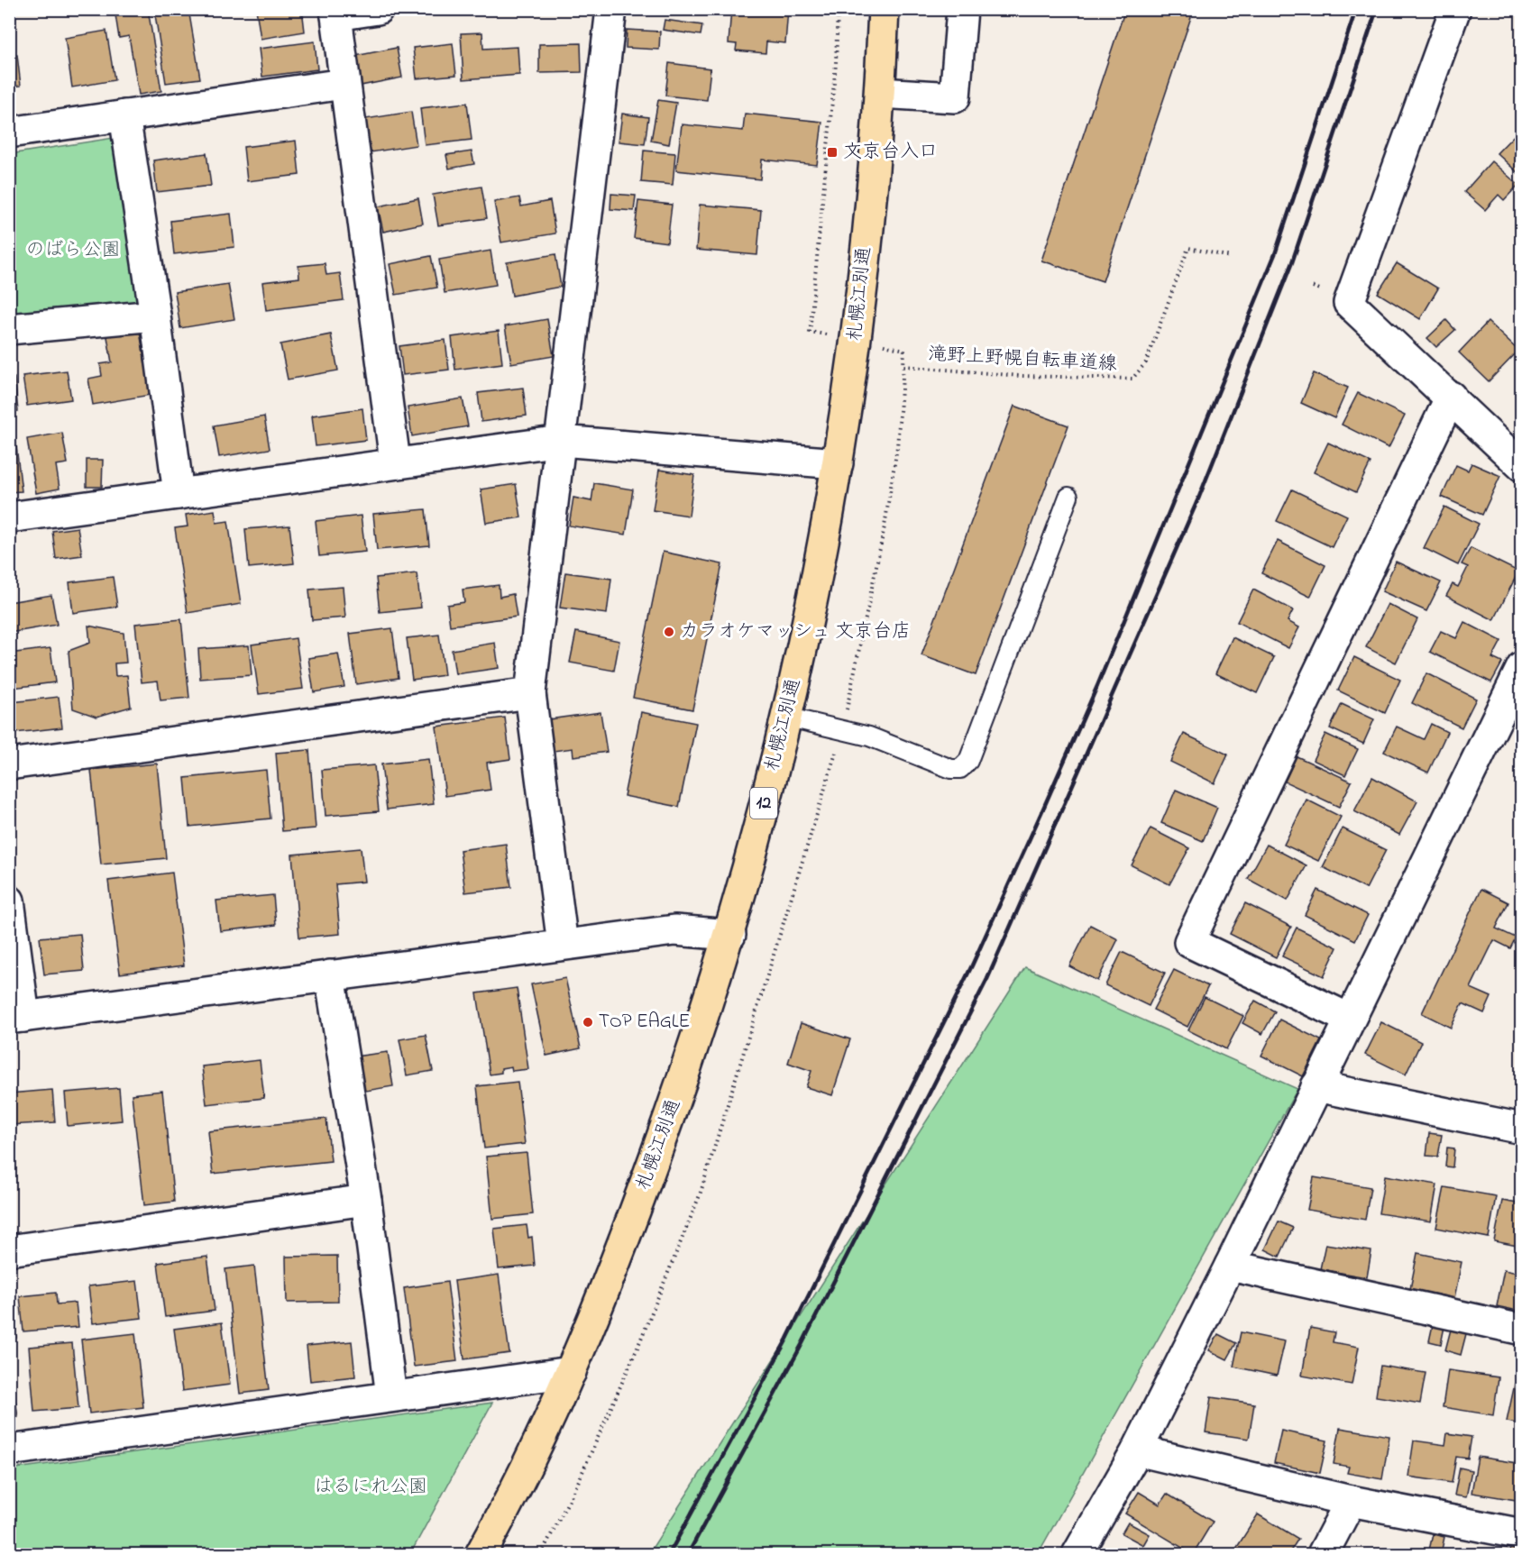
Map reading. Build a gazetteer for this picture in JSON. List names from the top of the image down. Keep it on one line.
{"streets":{"highway":["札幌江別通","12"],"path":["滝野上野幌自転車道線"]},"parks":["のばら公園","はるにれ公園"],"places":{"transit":["文京台入口"],"other":["カラオケマッシュ 文京台店","TOP EAGLE"]}}
